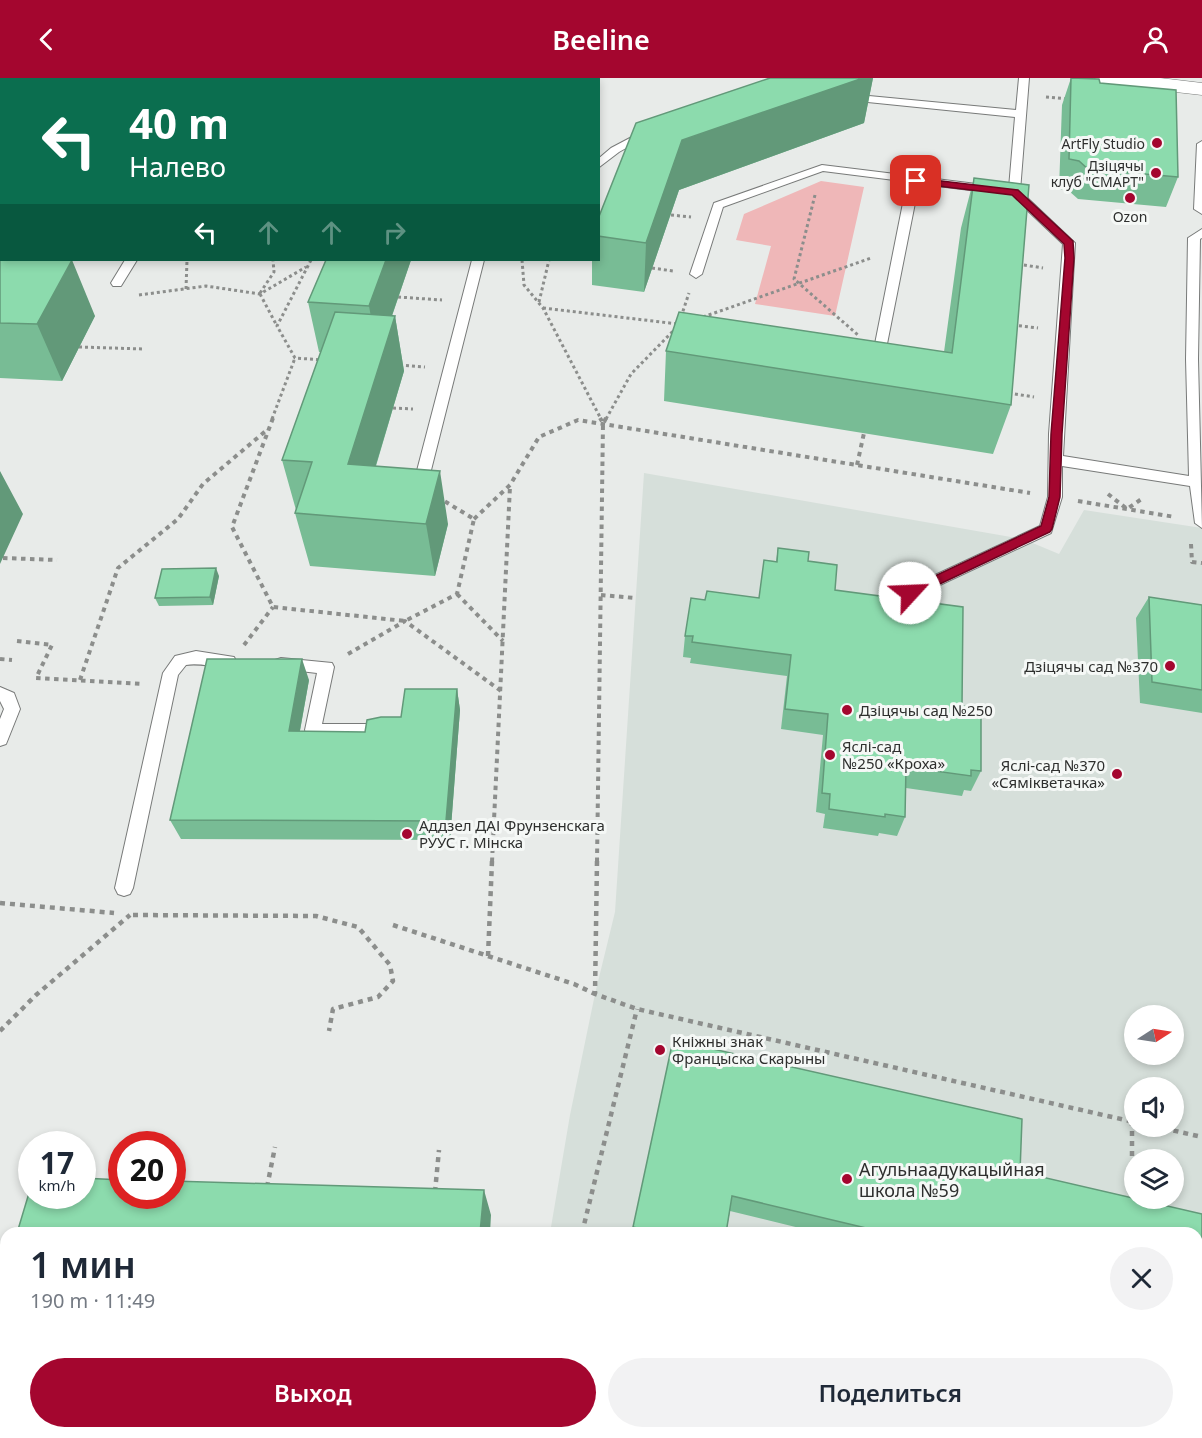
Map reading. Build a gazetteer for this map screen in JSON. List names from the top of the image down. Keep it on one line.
{"places":["ArtFly Studio","Дзіцячы клуб \"СМАРТ\"","Ozon","Дзіцячы сад №370","Дзіцячы сад №250","Яслі-сад №250 «Кроха»","Яслі-сад №370 «Сямікветачка»","Аддзел ДАІ Фрунзенскага РУУС г. Мінска","Кніжны знак Францыска Скарыны","Агульнаадукацыйная школа №59"],"north":"right","page":{"header":"Beeline","turn":["40 m","Налево"],"speed":"17 km/h","limit":"20","heading":["1 мин","190 m · 11:49"],"buttons":["Выход","Поделиться"]}}
